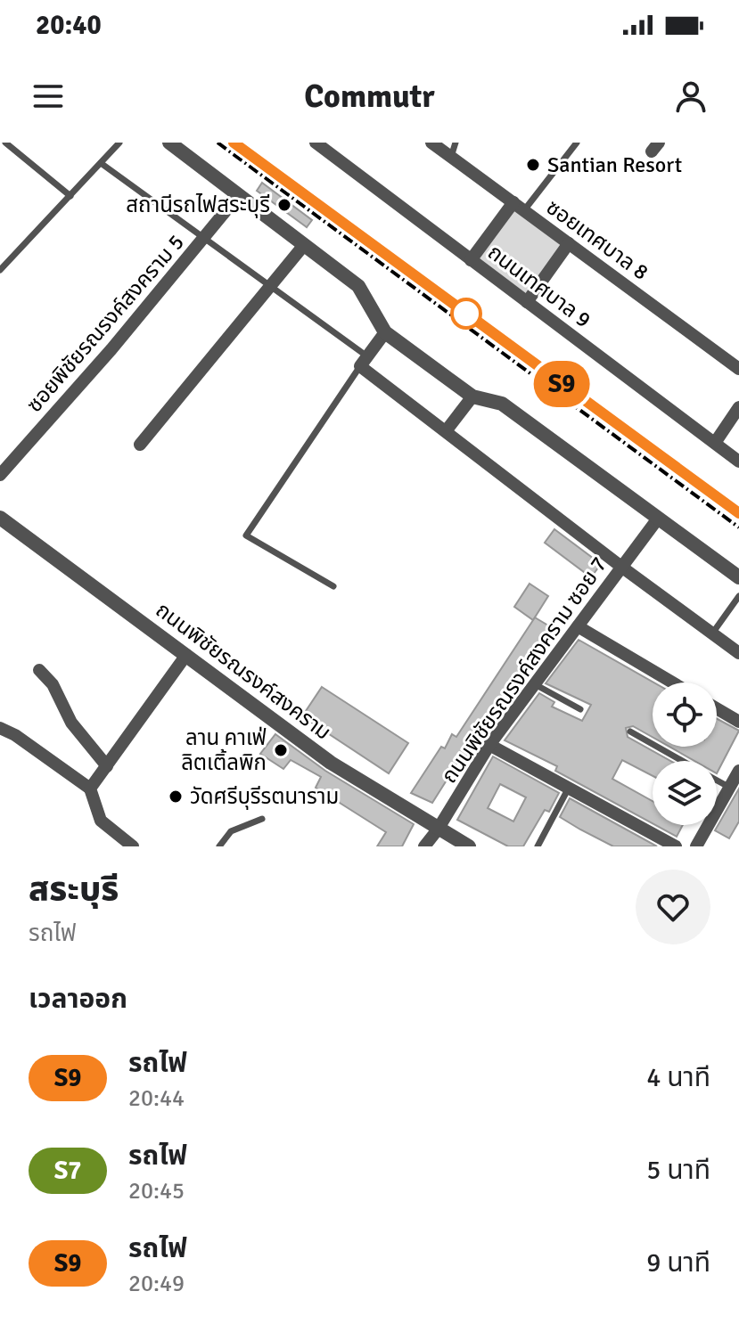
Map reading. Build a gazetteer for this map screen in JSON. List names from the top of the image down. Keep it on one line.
{"streets":{"street":["ซอยเทศบาล 8","ถนนเทศบาล 9","ซอยพิชัยรณรงค์สงคราม 5","ถนนพิชัยรณรงค์สงคราม ซอย 7","ถนนพิชัยรณรงค์สงคราม"]},"crossings":[["ถนนพิชัยรณรงค์สงคราม ซอย 7","ถนนพิชัยรณรงค์สงคราม"]],"places":["Santian Resort","สถานีรถไฟสระบุรี","ลาน คาเฟ่ ลิตเติ้ลพิก","วัดศรีบุรีรตนาราม"],"page":{"status":"20:40","header":"Commutr","on_map":"S9","heading":[["สระบุรี","รถไฟ"],"เวลาออก"],"list":[{"mark":"S9","name":"รถไฟ","note":"20:44","value":"4 นาที"},{"mark":"S7","name":"รถไฟ","note":"20:45","value":"5 นาที"},{"mark":"S9","name":"รถไฟ","note":"20:49","value":"9 นาที"}]}}
